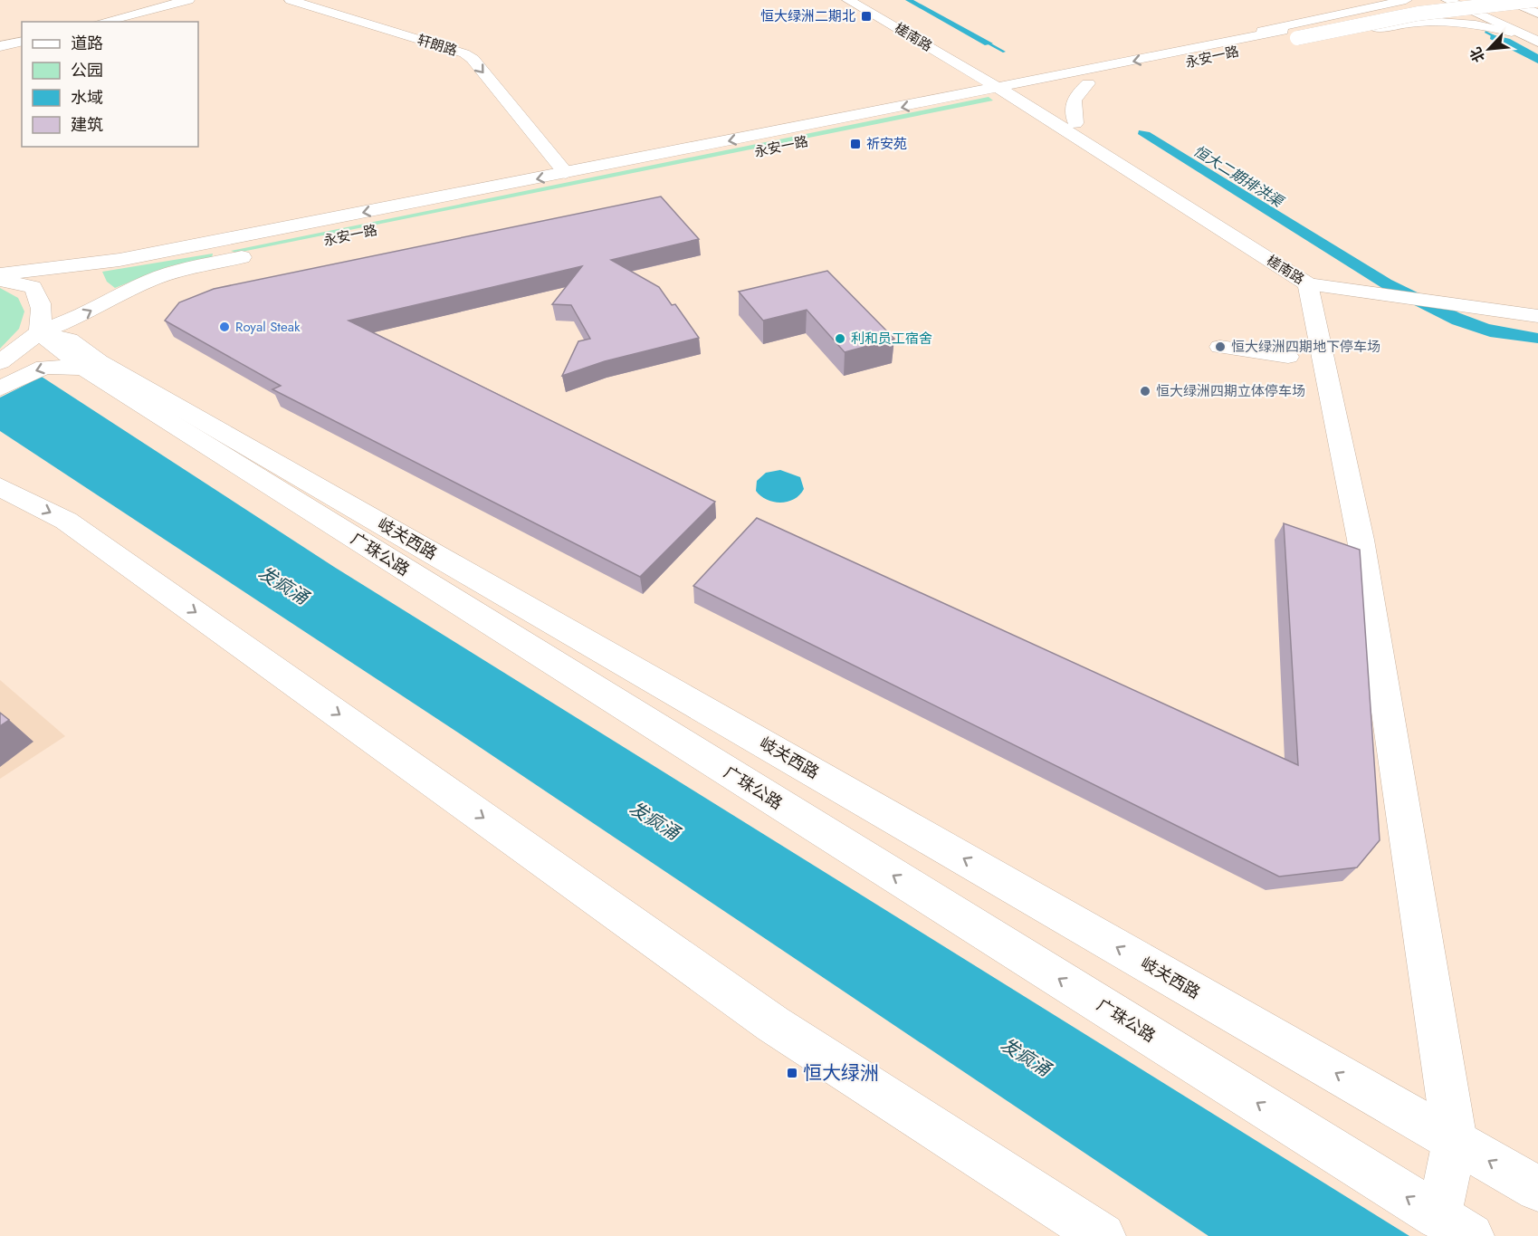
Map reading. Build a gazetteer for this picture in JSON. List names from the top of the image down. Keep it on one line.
{"streets":{"main road":["槎南路","轩朗路","永安一路","岐关西路","广珠公路"]},"crossings":[["槎南路","永安一路"],["轩朗路","永安一路"],["岐关西路","广珠公路"]],"water":["恒大二期排洪渠","发疯涌"],"places":{"transit":["恒大绿洲二期北","祈安苑","恒大绿洲"],"other":["Royal Steak","利和员工宿舍","恒大绿洲四期地下停车场","恒大绿洲四期立体停车场"]},"legend":["道路","公园","水域","建筑"],"north":"bottom left"}
